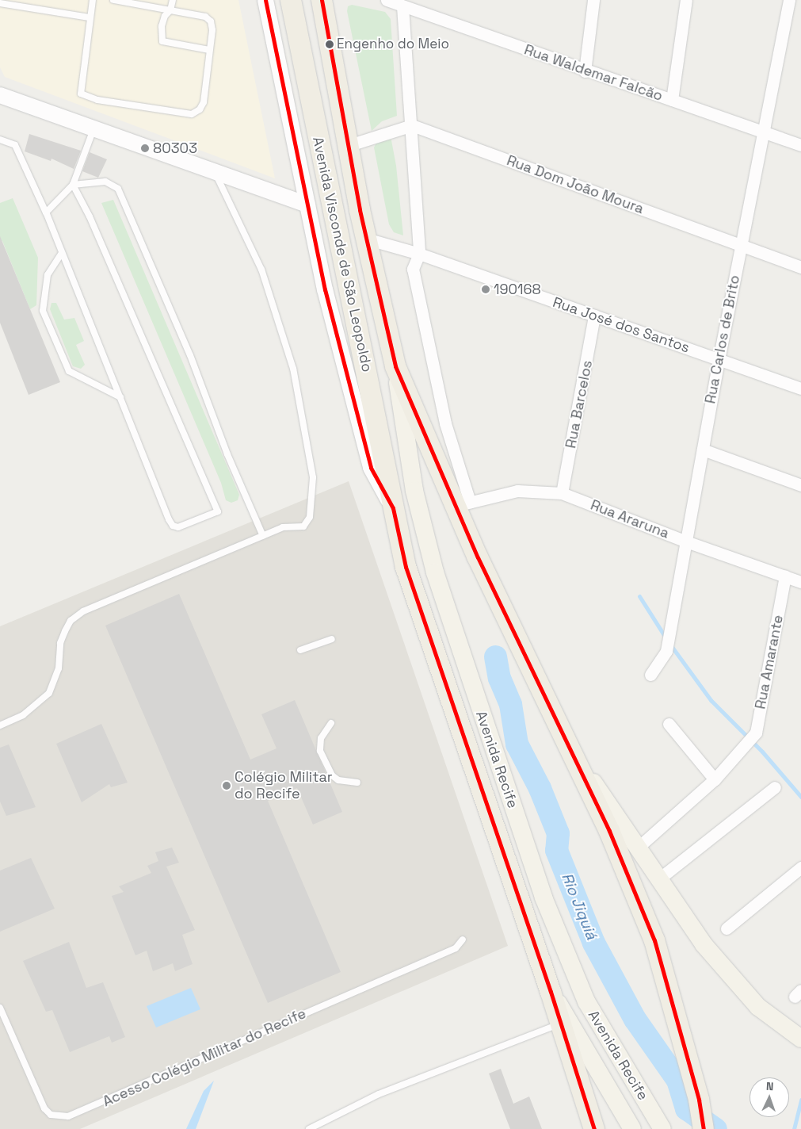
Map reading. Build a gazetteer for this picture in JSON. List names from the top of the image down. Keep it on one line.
{"streets":{"highway":["Avenida Visconde de São Leopoldo"],"main road":["Avenida Recife"],"street":["Rua Waldemar Falcão","Rua Dom João Moura","Rua José dos Santos","Rua Carlos de Brito","Rua Barcelos","Rua Araruna","Rua Amarante"],"lane":["Acesso Colégio Militar do Recife"]},"crossings":[["Rua Waldemar Falcão","Rua Carlos de Brito"],["Rua Dom João Moura","Rua Carlos de Brito"],["Avenida Visconde de São Leopoldo","Rua José dos Santos"],["Avenida Visconde de São Leopoldo","Rua Araruna"],["Avenida Visconde de São Leopoldo","Rua Amarante"],["Avenida Visconde de São Leopoldo","Avenida Recife"],["Rua José dos Santos","Rua Carlos de Brito"],["Rua José dos Santos","Rua Barcelos"],["Rua Carlos de Brito","Rua Araruna"],["Rua Barcelos","Rua Araruna"],["Rua Araruna","Rua Amarante"]],"water":["Rio Jiquiá"],"places":["Engenho do Meio","80303","190168","Colégio Militar do Recife"],"north":"top"}
